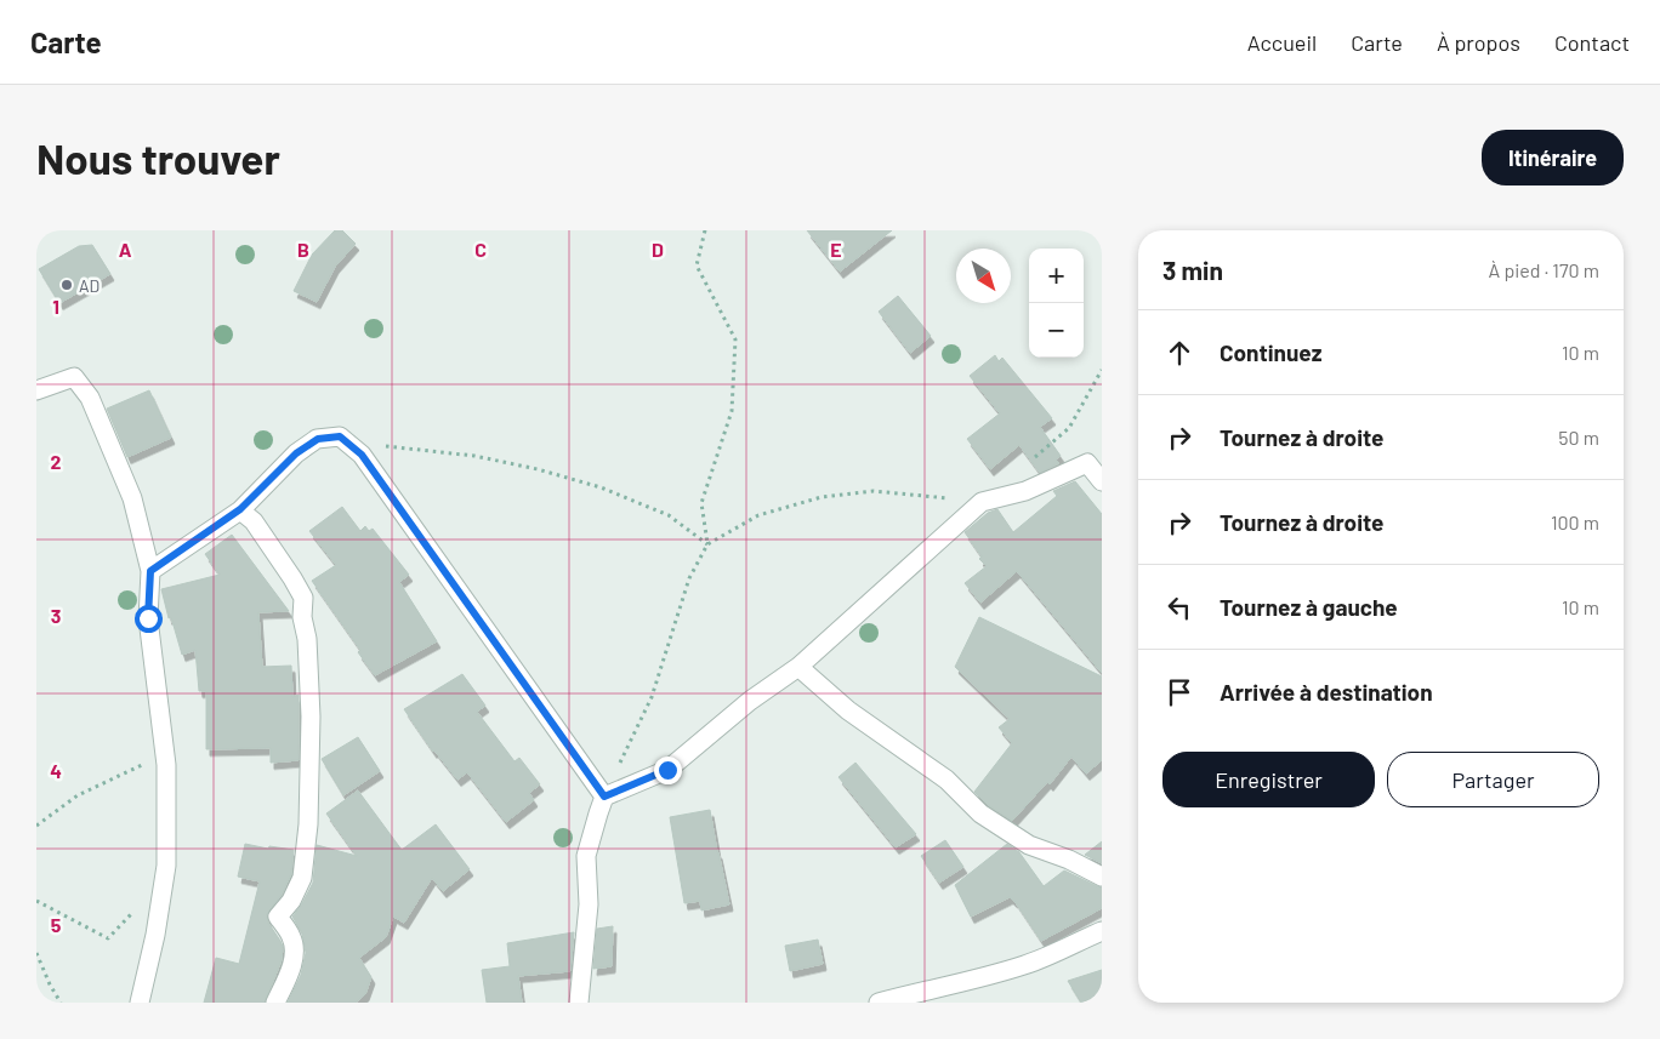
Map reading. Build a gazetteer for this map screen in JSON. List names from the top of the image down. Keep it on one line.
{"places":["AD"],"north":"bottom right","page":{"header":"Carte","nav":["Accueil","Carte","À propos","Contact"],"buttons":["Itinéraire",["Enregistrer","Partager"]],"title":"Nous trouver","heading":["3 min","À pied · 170 m"],"map_buttons":["+","−"],"list":[["Continuez","10 m"],["Tournez à droite","50 m"],["Tournez à droite","100 m"],["Tournez à gauche","10 m"],"Arrivée à destination"]},"grid":{"columns":["A","B","C","D","E"],"rows":["1","2","3","4","5"]}}
